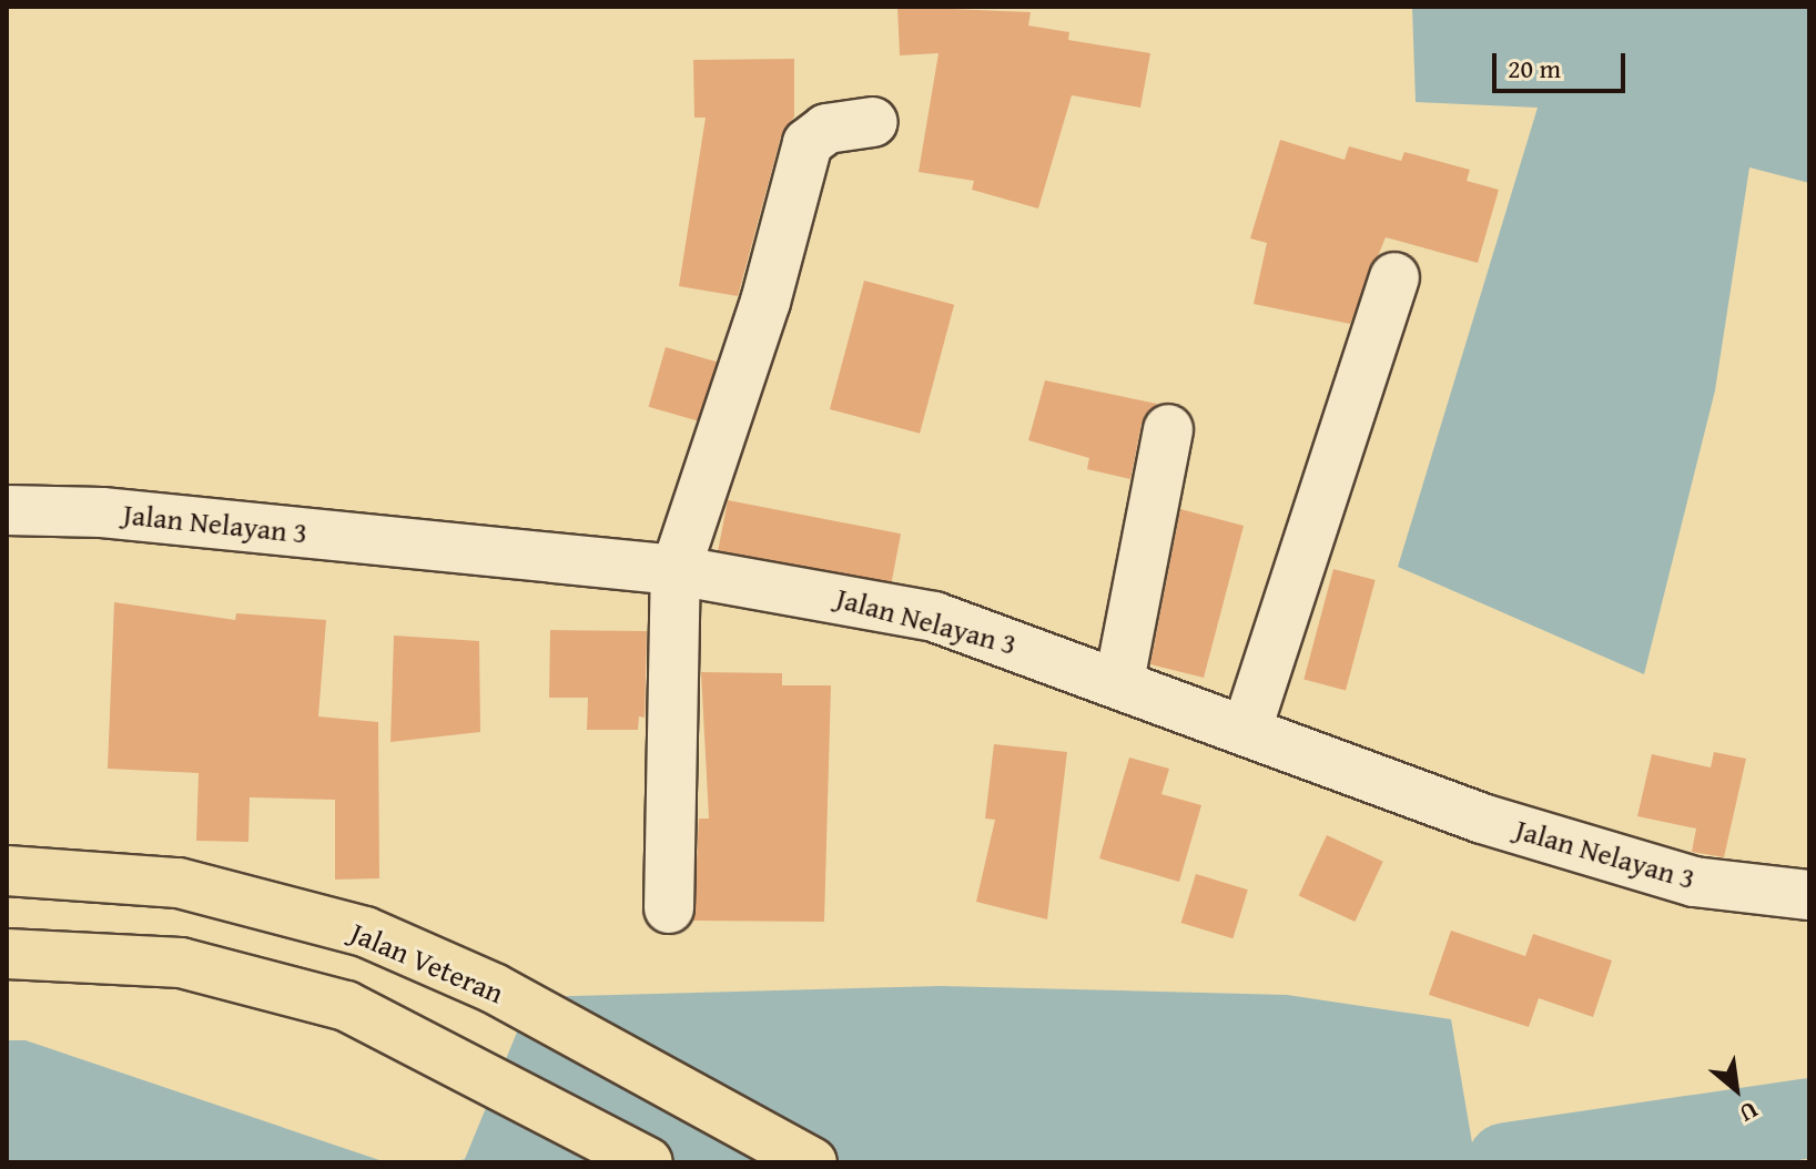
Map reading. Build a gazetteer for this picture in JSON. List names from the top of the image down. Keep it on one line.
{"streets":{"highway":["Jalan Veteran"],"street":["Jalan Nelayan 3"]},"scale_bar":"20 m","north":"bottom right"}
